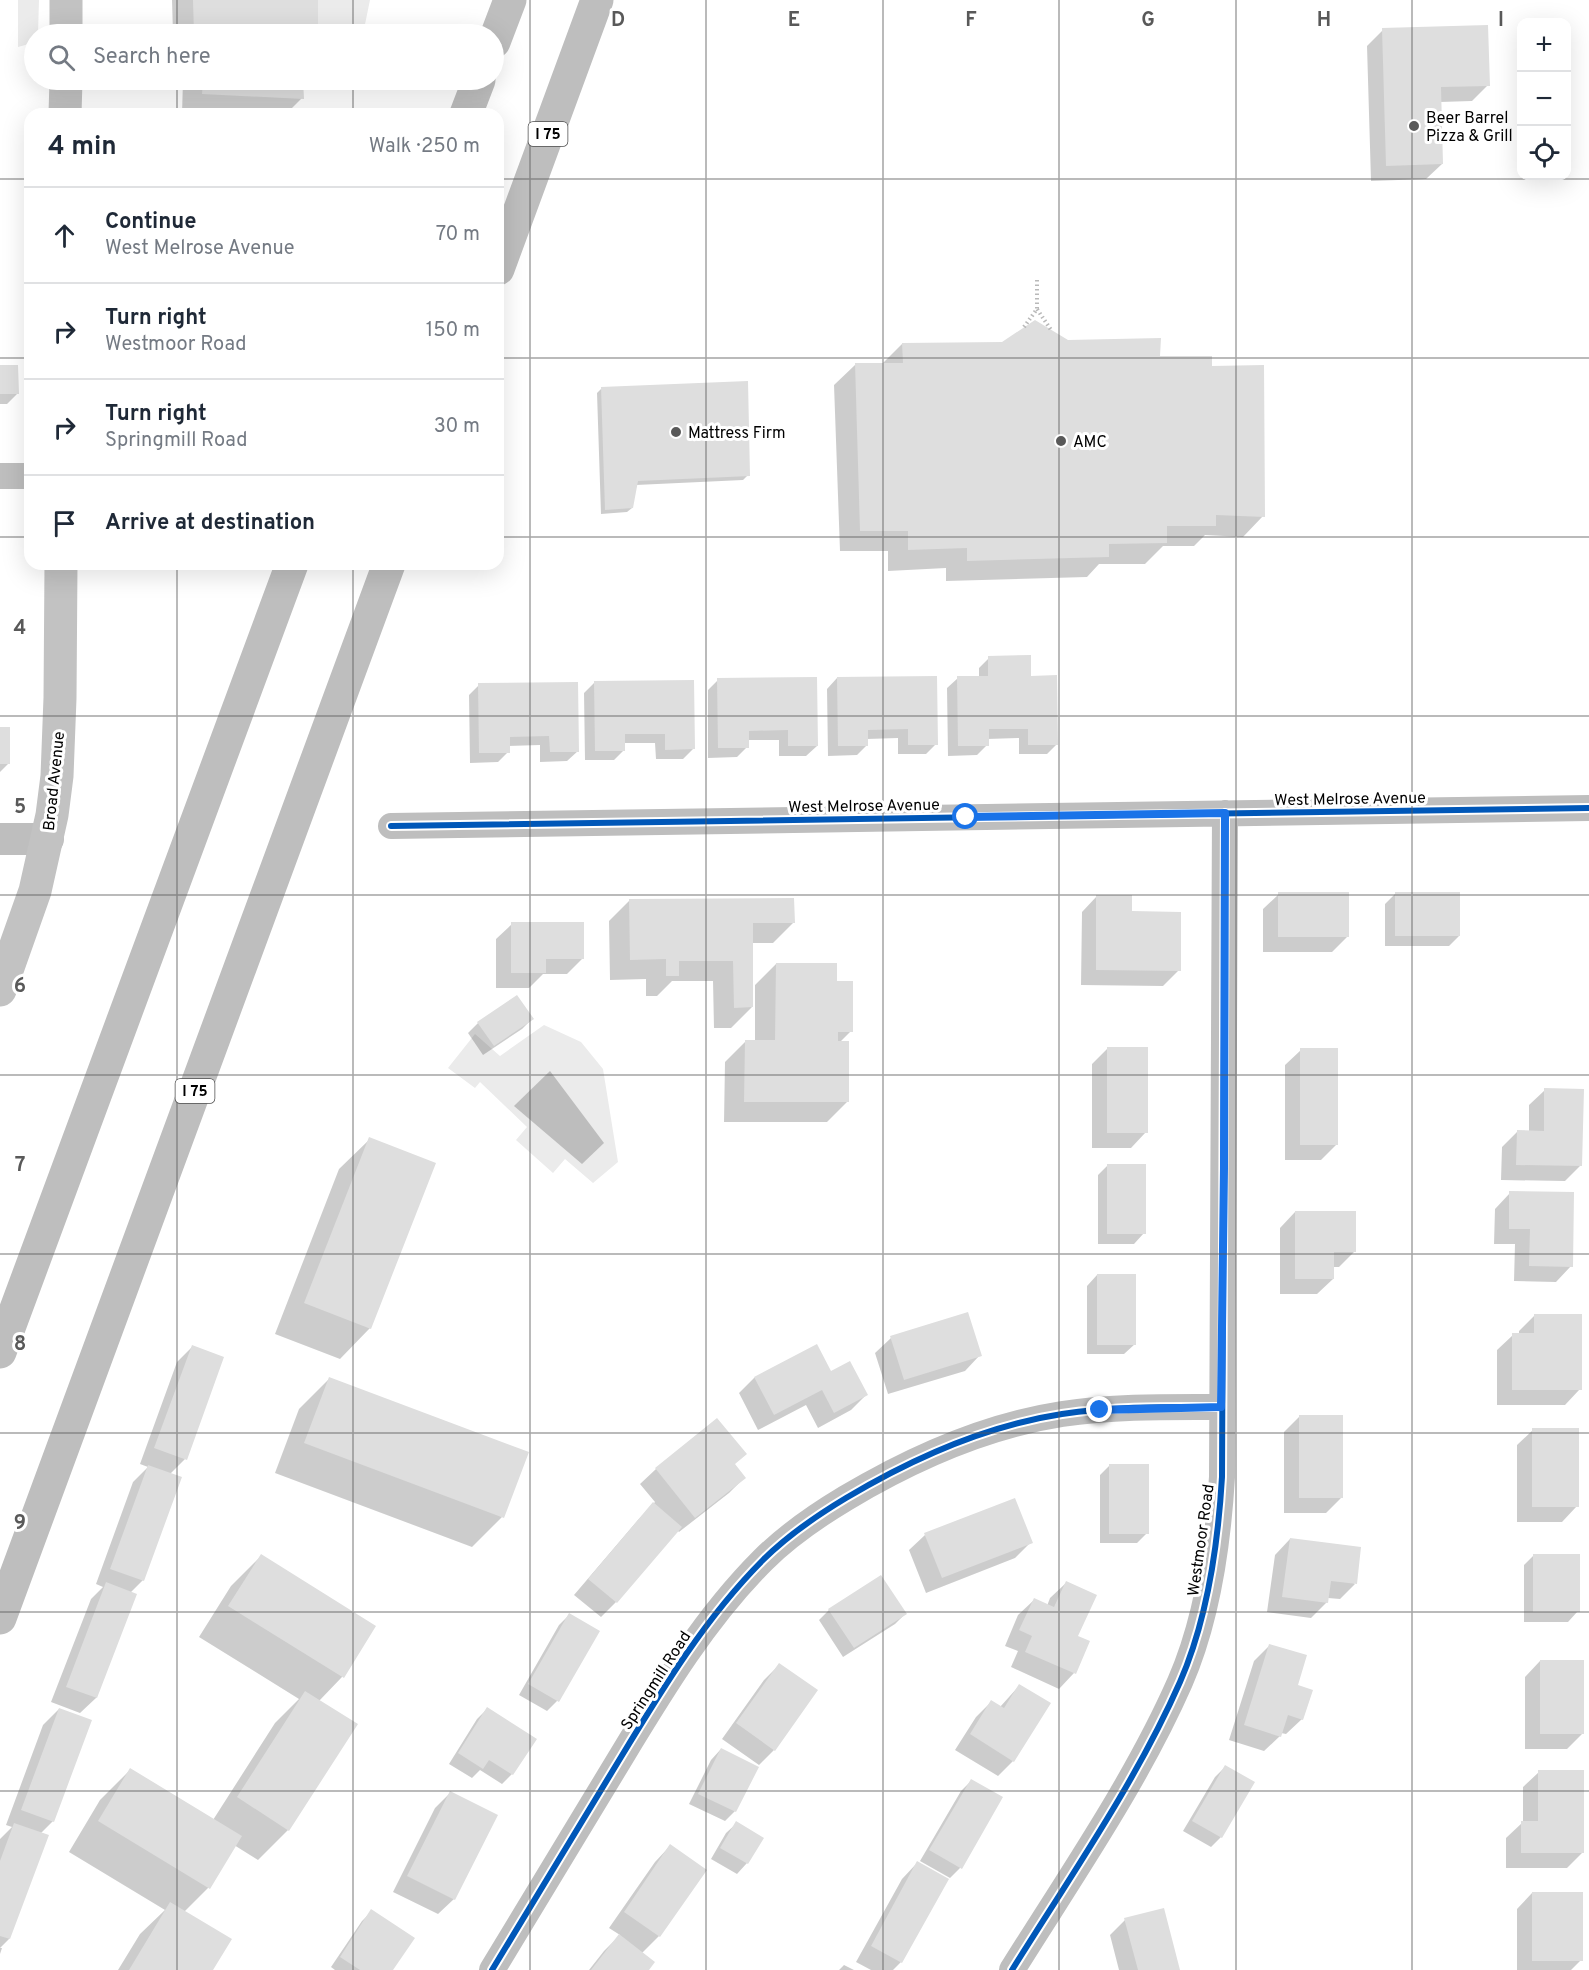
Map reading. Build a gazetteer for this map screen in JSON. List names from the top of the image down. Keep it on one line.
{"streets":{"highway":["I 75"],"main road":["Broad Avenue"],"street":["West Melrose Avenue","Westmoor Road","Springmill Road"]},"crossings":[["West Melrose Avenue","Westmoor Road"],["Westmoor Road","Springmill Road"]],"places":["Beer Barrel Pizza & Grill","Mattress Firm","AMC"],"page":{"map_buttons":["+","−"],"search":"Search here","heading":["4 min","Walk · 250 m"],"list":[["Continue","West Melrose Avenue","70 m"],["Turn right","Westmoor Road","150 m"],["Turn right","Springmill Road","30 m"],"Arrive at destination"]},"grid":{"columns":["D","E","F","G","H","I"],"rows":["4","5","6","7","8","9"]}}
